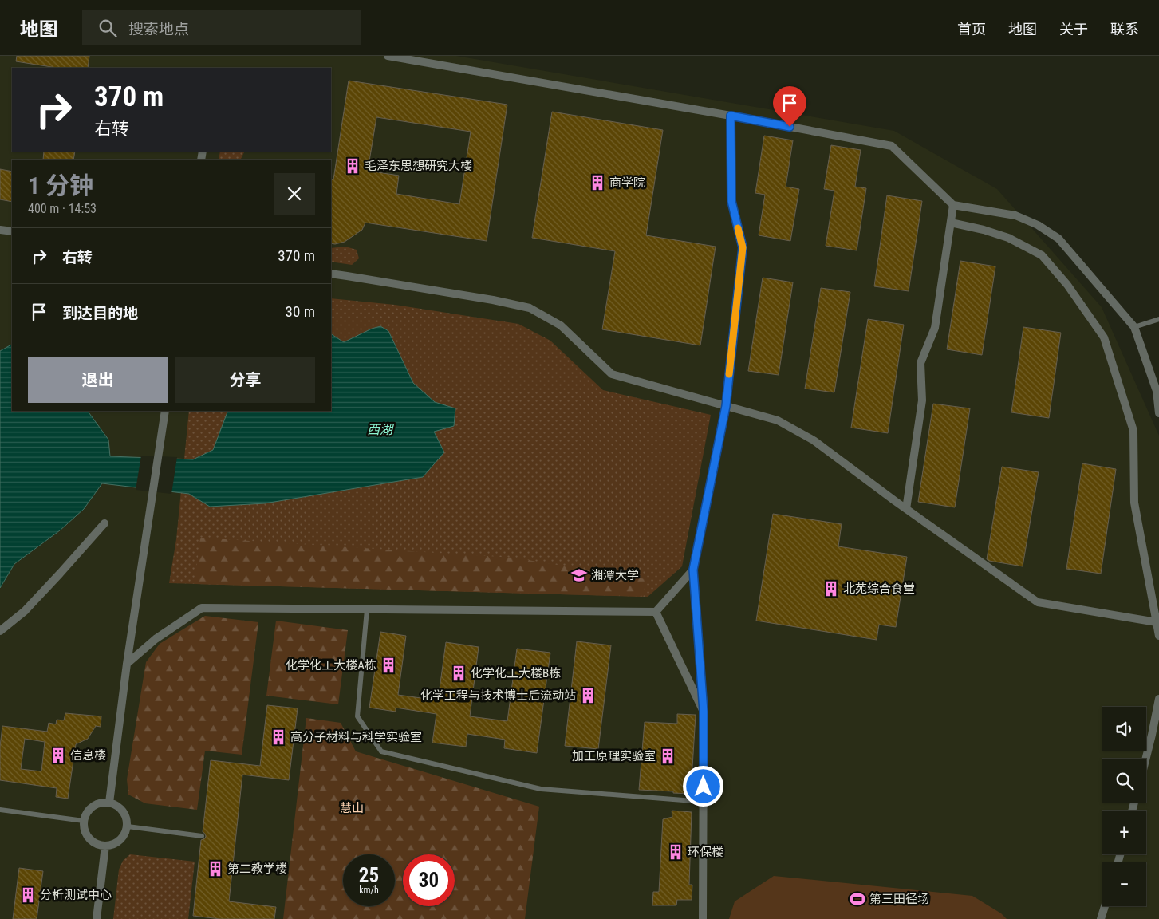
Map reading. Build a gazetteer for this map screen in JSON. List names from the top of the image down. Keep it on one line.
{"water":["西湖"],"parks":["慧山"],"places":{"building":["毛泽东思想研究大楼","商学院","北苑综合食堂","化学化工大楼A栋","化学化工大楼B栋","化学工程与技术博士后流动站","高分子材料与科学实验室","信息楼","加工原理实验室","环保楼","第二教学楼","分析测试中心"],"school or university":["湘潭大学"],"sports":["第三田径场"]},"page":{"header":"地图","search":"搜索地点","nav":["首页","地图","关于","联系"],"turn":["370 m","右转"],"heading":["1 分钟","400 m · 14:53"],"list":[{"name":"右转","value":"370 m"},{"name":"到达目的地","value":"30 m"}],"buttons":["退出","分享"],"map_buttons":["+","−"],"speed":"25 km/h","limit":"30"}}
